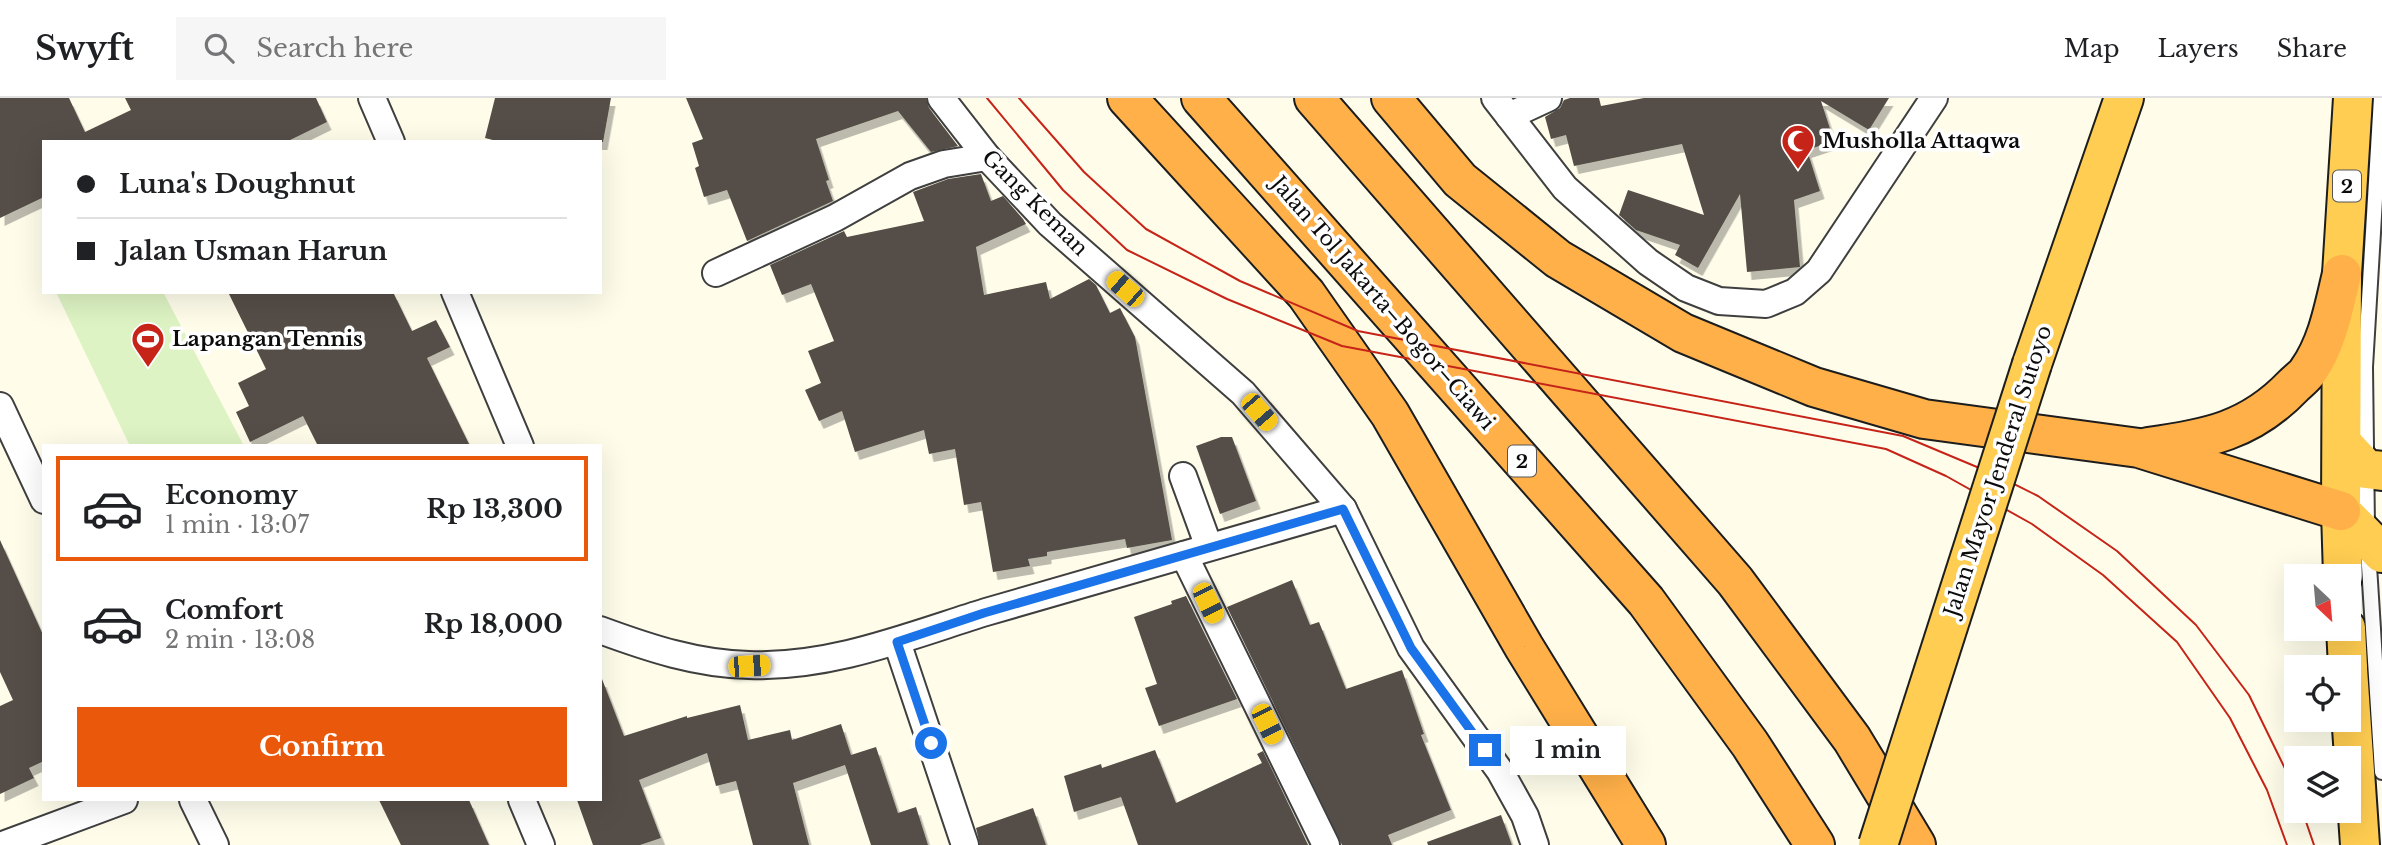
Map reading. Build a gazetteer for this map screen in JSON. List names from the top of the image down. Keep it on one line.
{"streets":{"highway":["2","Jalan Tol Jakarta–Bogor–Ciawi","Jalan Mayor Jenderal Sutoyo"],"street":["Gang Keman"]},"places":{"mosque":["Musholla Attaqwa"],"sports":["Lapangan Tennis"]},"north":"bottom right","page":{"header":"Swyft","search":"Search here","nav":["Map","Layers","Share"],"banner":["Luna's Doughnut","Jalan Usman Harun"],"list":[{"name":"Economy","note":"1 min · 13:07","value":"Rp 13,300"},{"name":"Comfort","note":"2 min · 13:08","value":"Rp 18,000"}],"buttons":"Confirm","bubble":"1 min"}}
